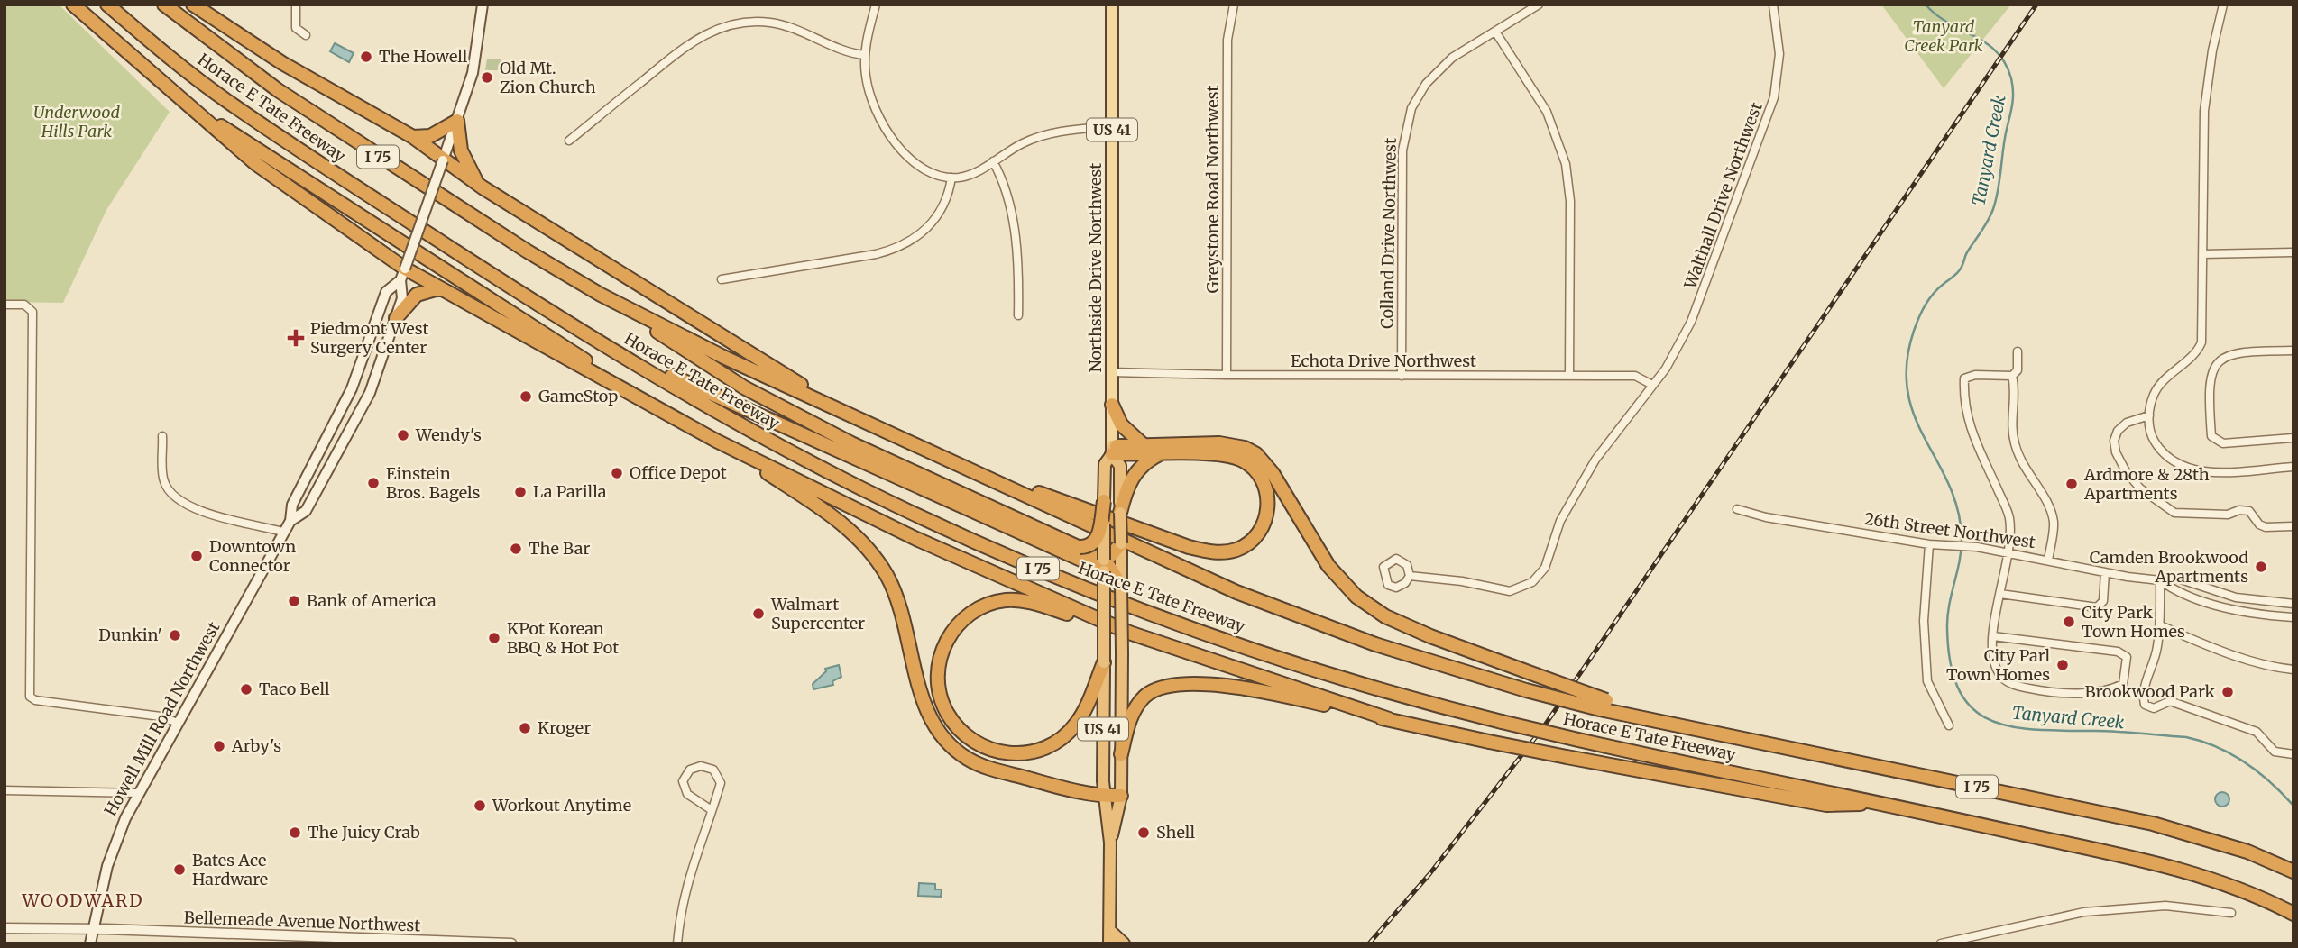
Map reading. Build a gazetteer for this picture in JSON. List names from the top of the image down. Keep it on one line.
{"streets":{"highway":["Horace E Tate Freeway","US 41","I 75","Northside Drive Northwest"],"main road":["Howell Mill Road Northwest"],"street":["Greystone Road Northwest","Walthall Drive Northwest","Colland Drive Northwest","Echota Drive Northwest","26th Street Northwest","Bellemeade Avenue Northwest"]},"crossings":[["Greystone Road Northwest","Echota Drive Northwest"],["Walthall Drive Northwest","Echota Drive Northwest"],["Colland Drive Northwest","Echota Drive Northwest"],["Northside Drive Northwest","Echota Drive Northwest"],["Howell Mill Road Northwest","Bellemeade Avenue Northwest"]],"districts":["WOODWARD"],"water":["Tanyard Creek"],"parks":["Tanyard Creek Park","Underwood Hills Park"],"places":{"other":["The Howell","Old Mt. Zion Church","GameStop","Wendy's","Office Depot","Einstein Bros. Bagels","Ardmore & 28th Apartments","La Parilla","The Bar","Downtown Connector","Camden Brookwood Apartments","Bank of America","Walmart Supercenter","City Park Town Homes","Dunkin'","KPot Korean BBQ & Hot Pot","City Parl Town Homes","Taco Bell","Brookwood Park","Kroger","Arby's","Workout Anytime","The Juicy Crab","Shell","Bates Ace Hardware"],"health":["Piedmont West Surgery Center"]}}
